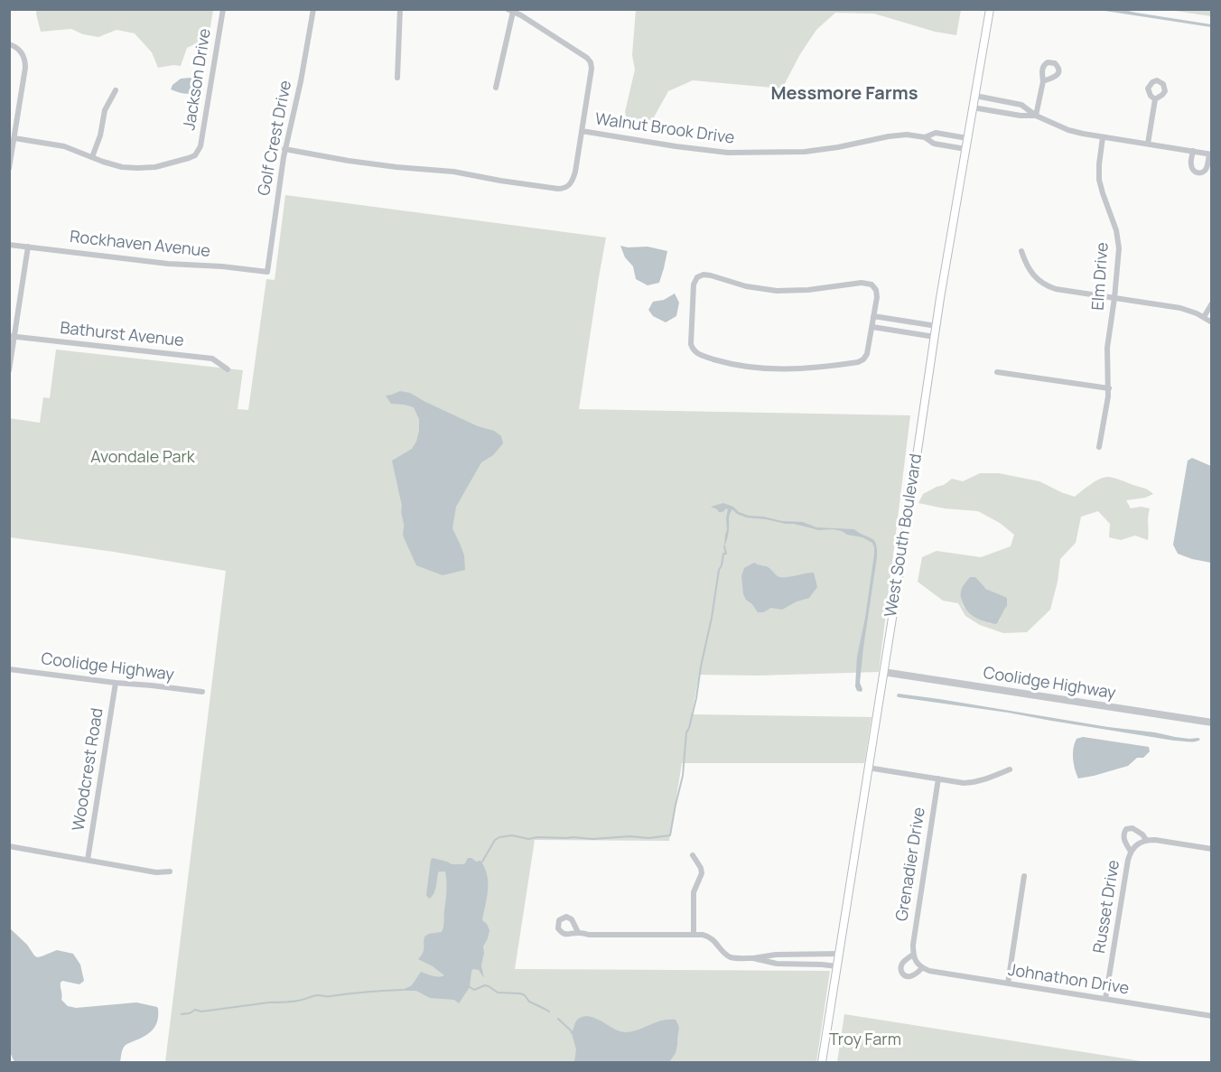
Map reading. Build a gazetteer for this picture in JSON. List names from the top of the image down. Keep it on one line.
{"streets":{"main road":["West South Boulevard"],"street":["Jackson Drive","Walnut Brook Drive","Golf Crest Drive","Rockhaven Avenue","Elm Drive","Bathurst Avenue","Coolidge Highway","Woodcrest Road","Grenadier Drive","Russet Drive","Johnathon Drive"]},"crossings":[["Walnut Brook Drive","Golf Crest Drive"],["Walnut Brook Drive","West South Boulevard"],["Golf Crest Drive","Rockhaven Avenue"],["West South Boulevard","Coolidge Highway"],["Coolidge Highway","Woodcrest Road"],["Grenadier Drive","Johnathon Drive"],["Russet Drive","Johnathon Drive"]],"districts":["Messmore Farms"],"parks":["Avondale Park","Troy Farm"]}
